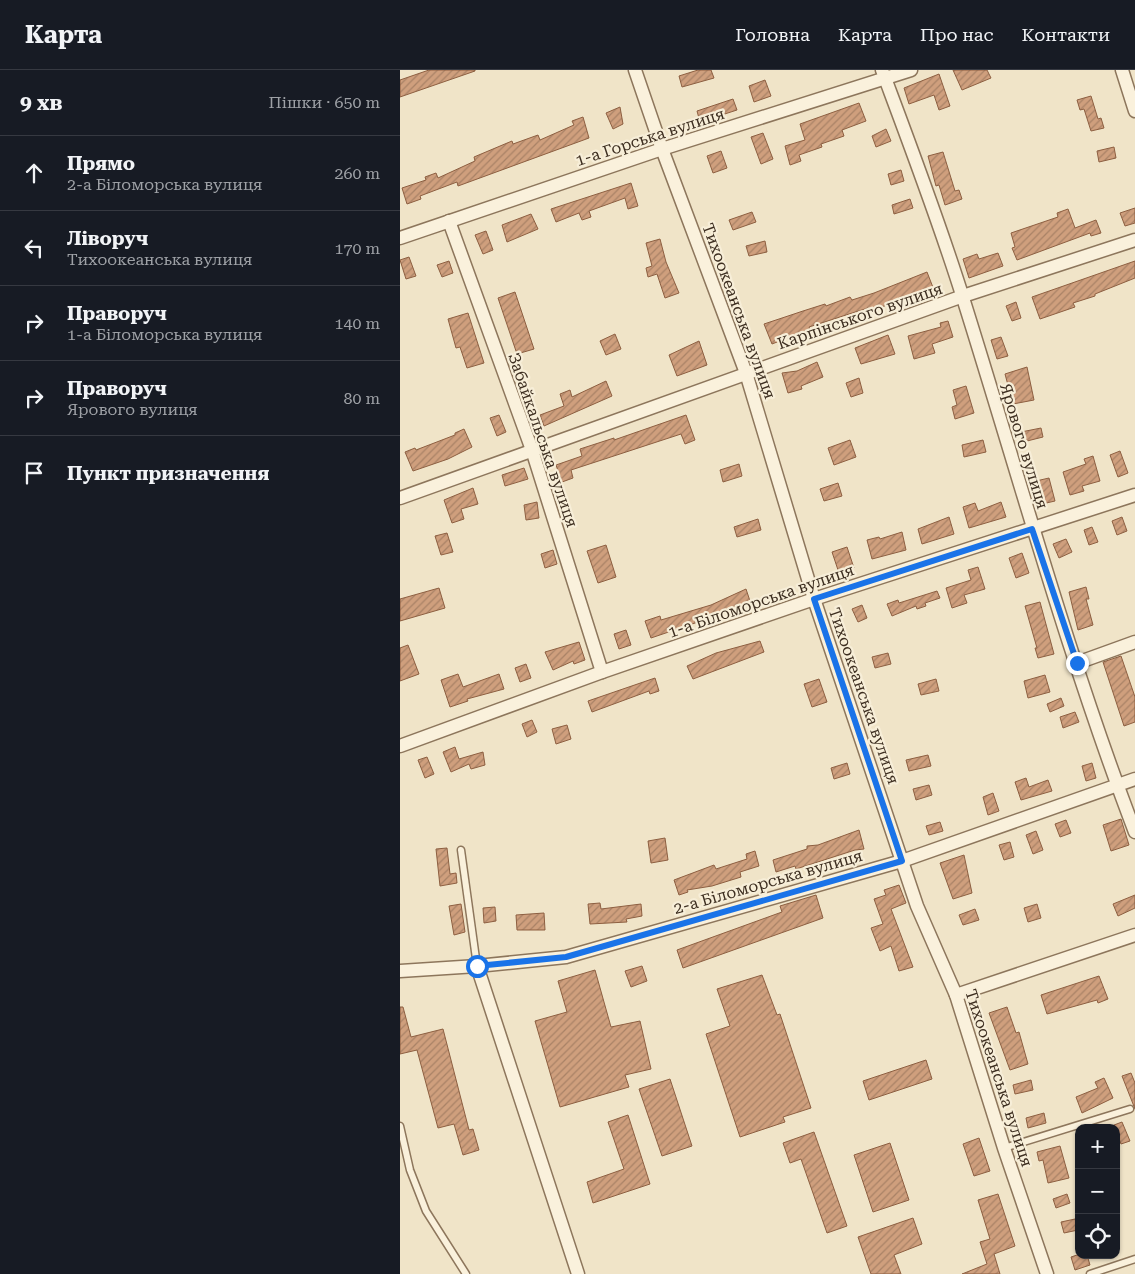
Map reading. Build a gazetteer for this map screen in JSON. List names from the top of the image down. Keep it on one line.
{"streets":{"street":["1-а Горська вулиця","Тихоокеанська вулиця","Карпінського вулиця","Забайкальська вулиця","Ярового вулиця","1-а Біломорська вулиця","2-а Біломорська вулиця"]},"crossings":[["1-а Горська вулиця","Тихоокеанська вулиця"],["1-а Горська вулиця","Забайкальська вулиця"],["1-а Горська вулиця","Ярового вулиця"],["Тихоокеанська вулиця","Карпінського вулиця"],["Тихоокеанська вулиця","1-а Біломорська вулиця"],["Тихоокеанська вулиця","2-а Біломорська вулиця"],["Карпінського вулиця","Забайкальська вулиця"],["Карпінського вулиця","Ярового вулиця"],["Забайкальська вулиця","1-а Біломорська вулиця"],["Ярового вулиця","1-а Біломорська вулиця"],["Ярового вулиця","2-а Біломорська вулиця"]],"page":{"header":"Карта","nav":["Головна","Карта","Про нас","Контакти"],"heading":["9 хв","Пішки · 650 m"],"list":[["Прямо","2-а Біломорська вулиця","260 m"],["Ліворуч","Тихоокеанська вулиця","170 m"],["Праворуч","1-а Біломорська вулиця","140 m"],["Праворуч","Ярового вулиця","80 m"],"Пункт призначення"],"map_buttons":["+","−"]}}
